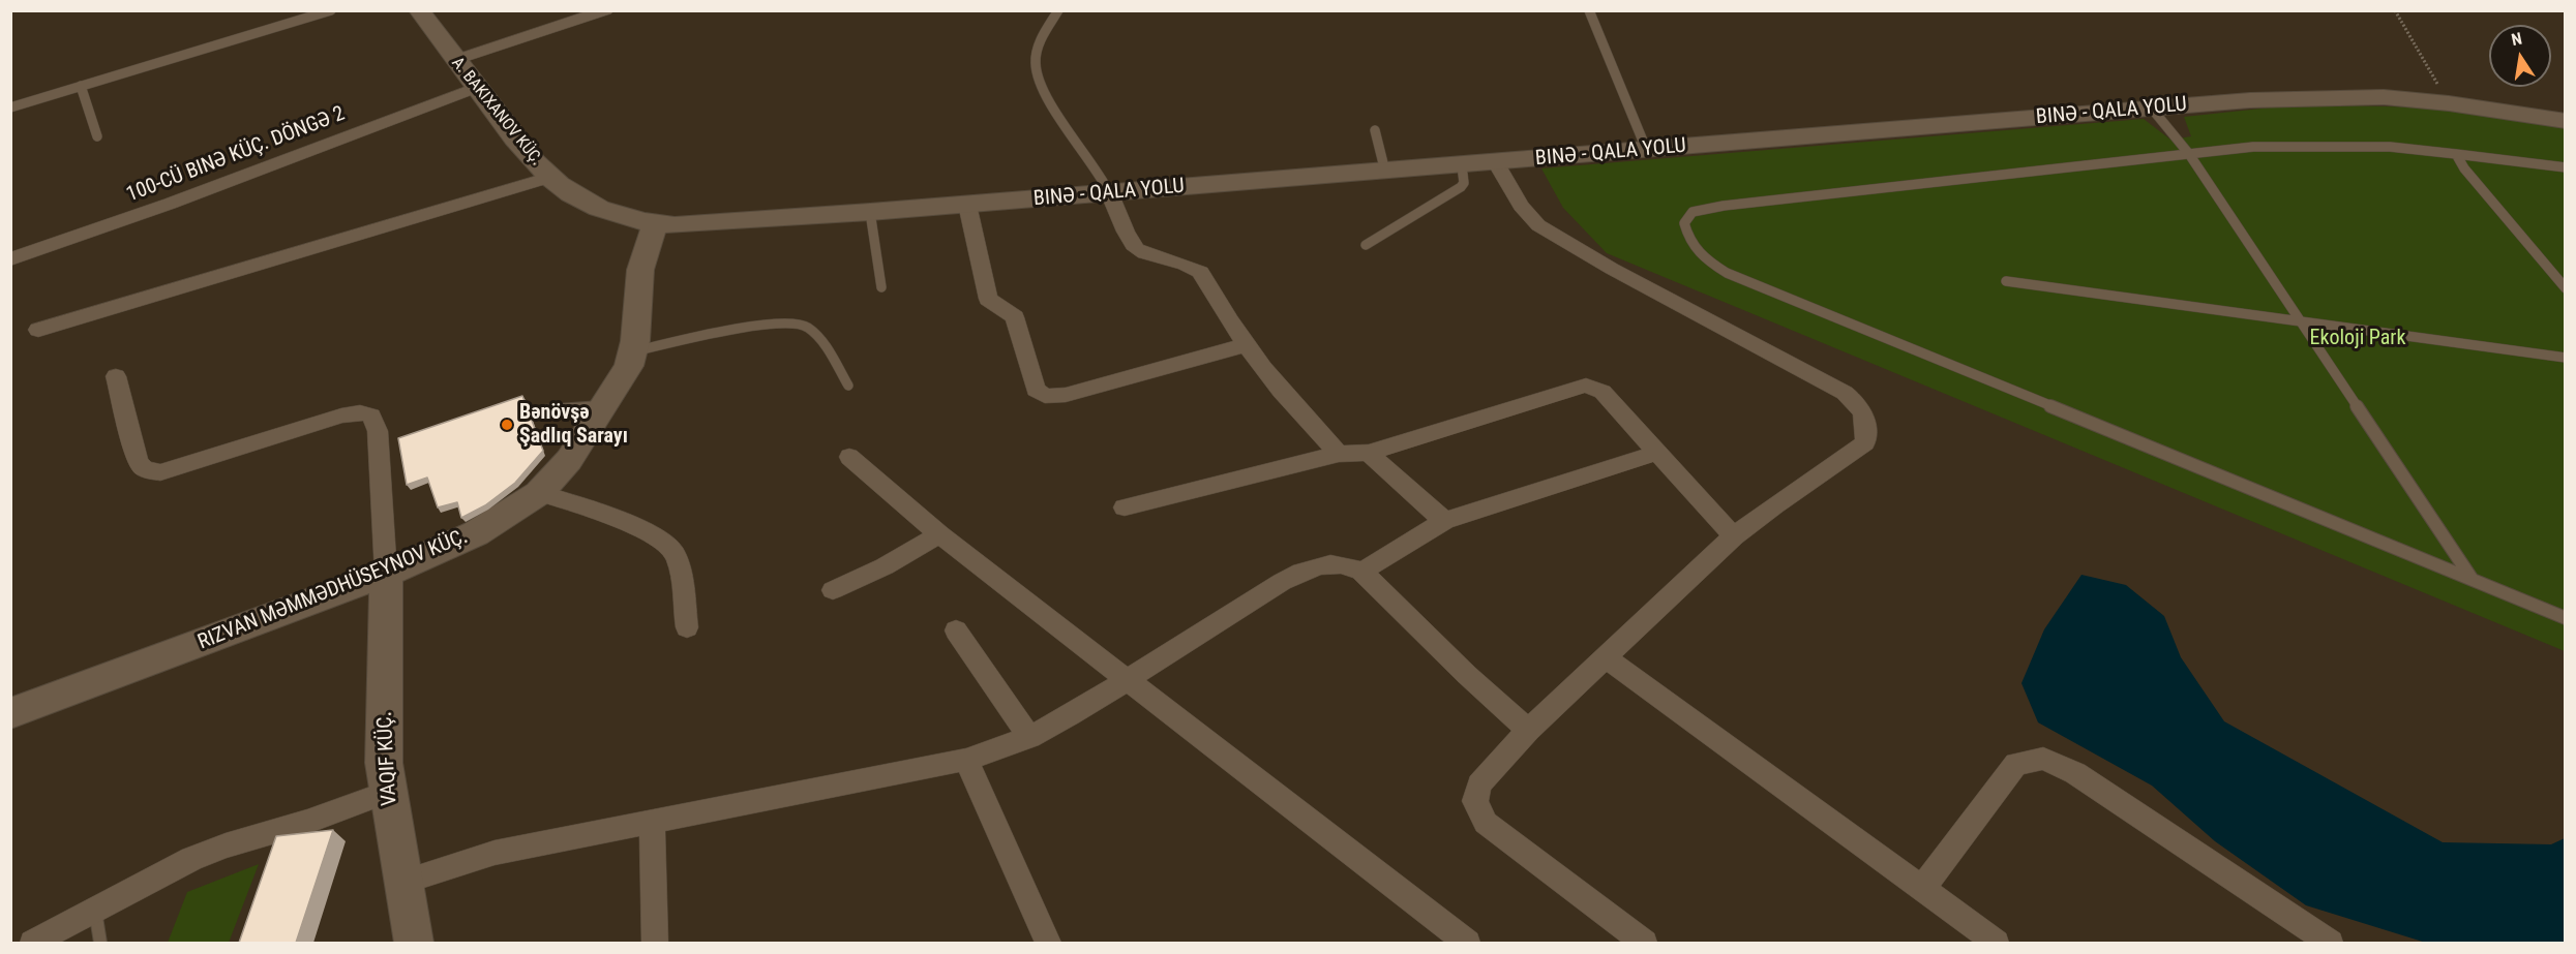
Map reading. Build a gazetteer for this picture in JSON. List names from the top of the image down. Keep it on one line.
{"streets":{"main road":["BINƏ - QALA YOLU","RIZVAN MƏMMƏDHÜSEYNOV KÜÇ.","VAQIF KÜÇ."],"street":["100-CÜ BINƏ KÜÇ. DÖNGƏ 2"]},"crossings":[["BINƏ - QALA YOLU","100-CÜ BINƏ KÜÇ. DÖNGƏ 2"],["BINƏ - QALA YOLU","RIZVAN MƏMMƏDHÜSEYNOV KÜÇ."],["RIZVAN MƏMMƏDHÜSEYNOV KÜÇ.","VAQIF KÜÇ."]],"parks":["Ekoloji Park"],"places":["Bənövşə Şadlıq Sarayı"],"north":"top"}
